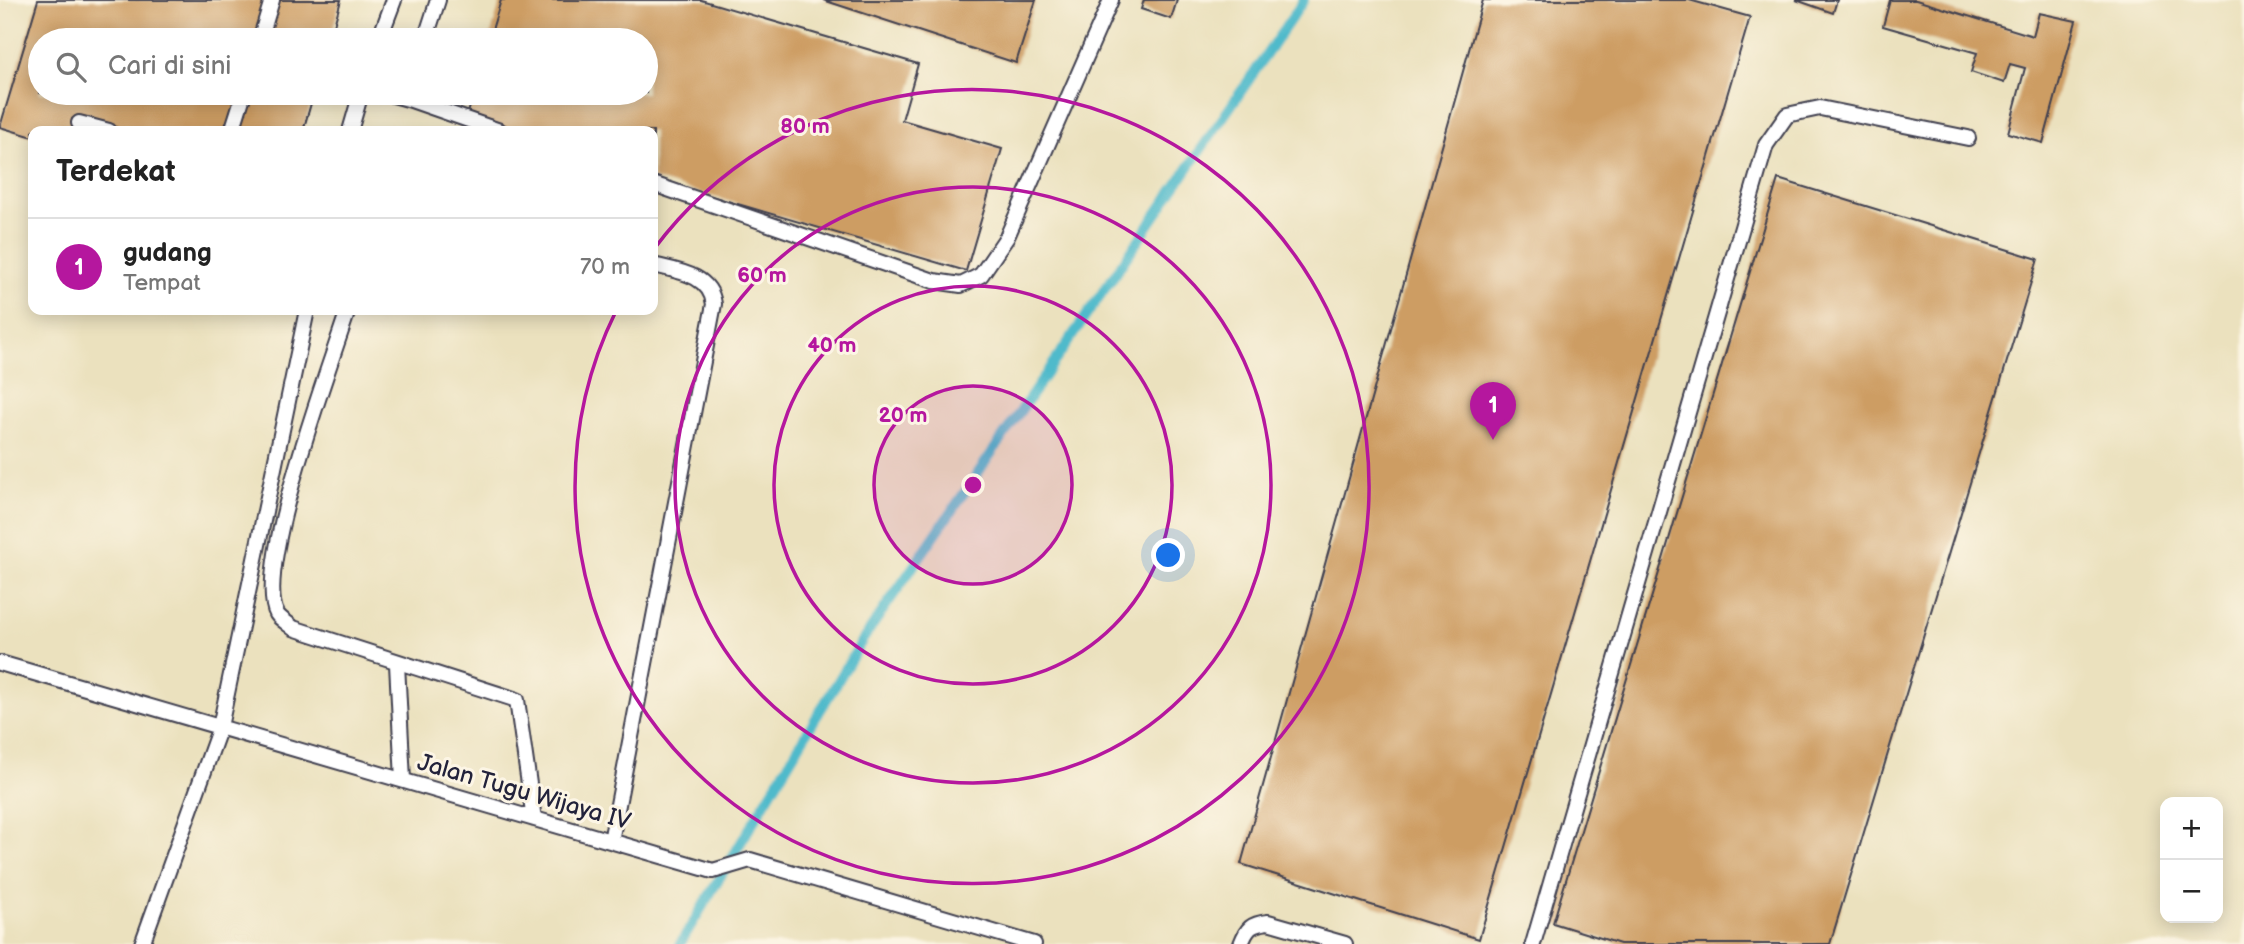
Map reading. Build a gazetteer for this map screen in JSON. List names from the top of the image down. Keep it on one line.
{"streets":{"lane":["Jalan Tugu Wijaya IV"]},"page":{"search":"Cari di sini","heading":"Terdekat","list":[{"mark":"1","name":"gudang","note":"Tempat","value":"70 m"}],"pins":"1","map_buttons":["+","−"]},"rings":["80 m","60 m","40 m","20 m"]}
